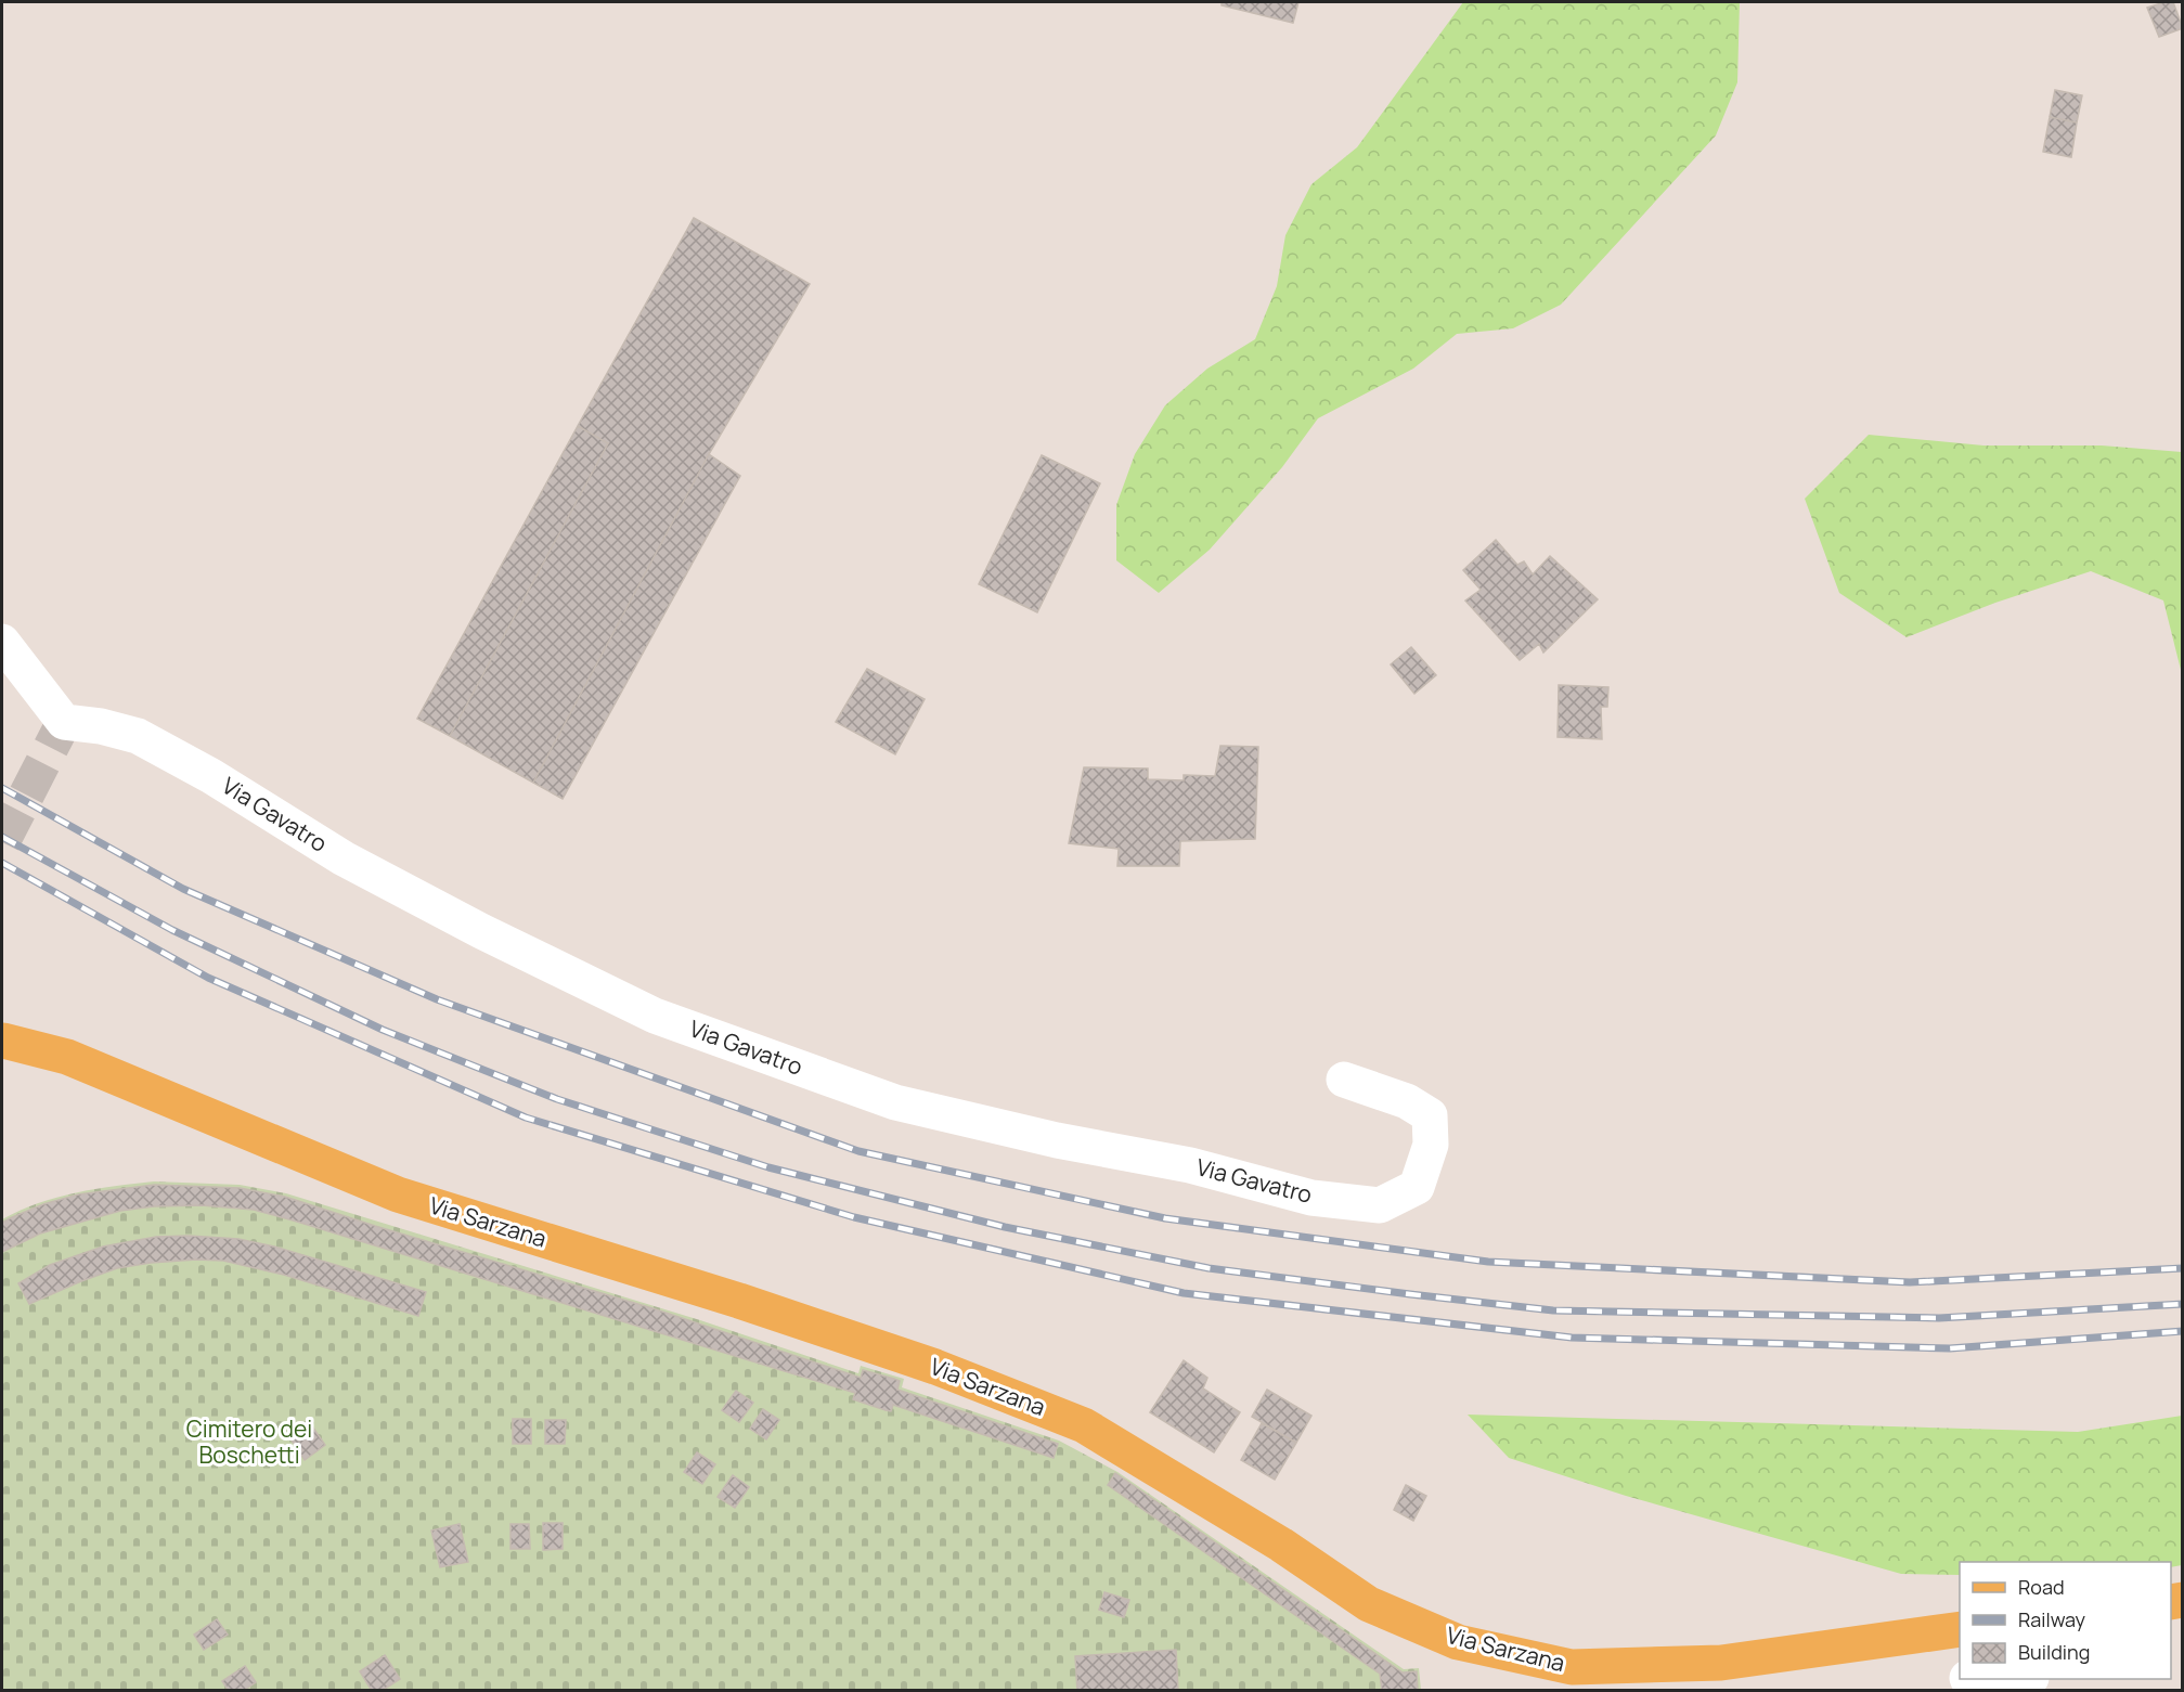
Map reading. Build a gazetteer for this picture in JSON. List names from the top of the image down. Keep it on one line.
{"streets":{"main road":["Via Sarzana"],"street":["Via Gavatro"]},"parks":["Cimitero dei Boschetti"],"legend":["Road","Railway","Building"]}
